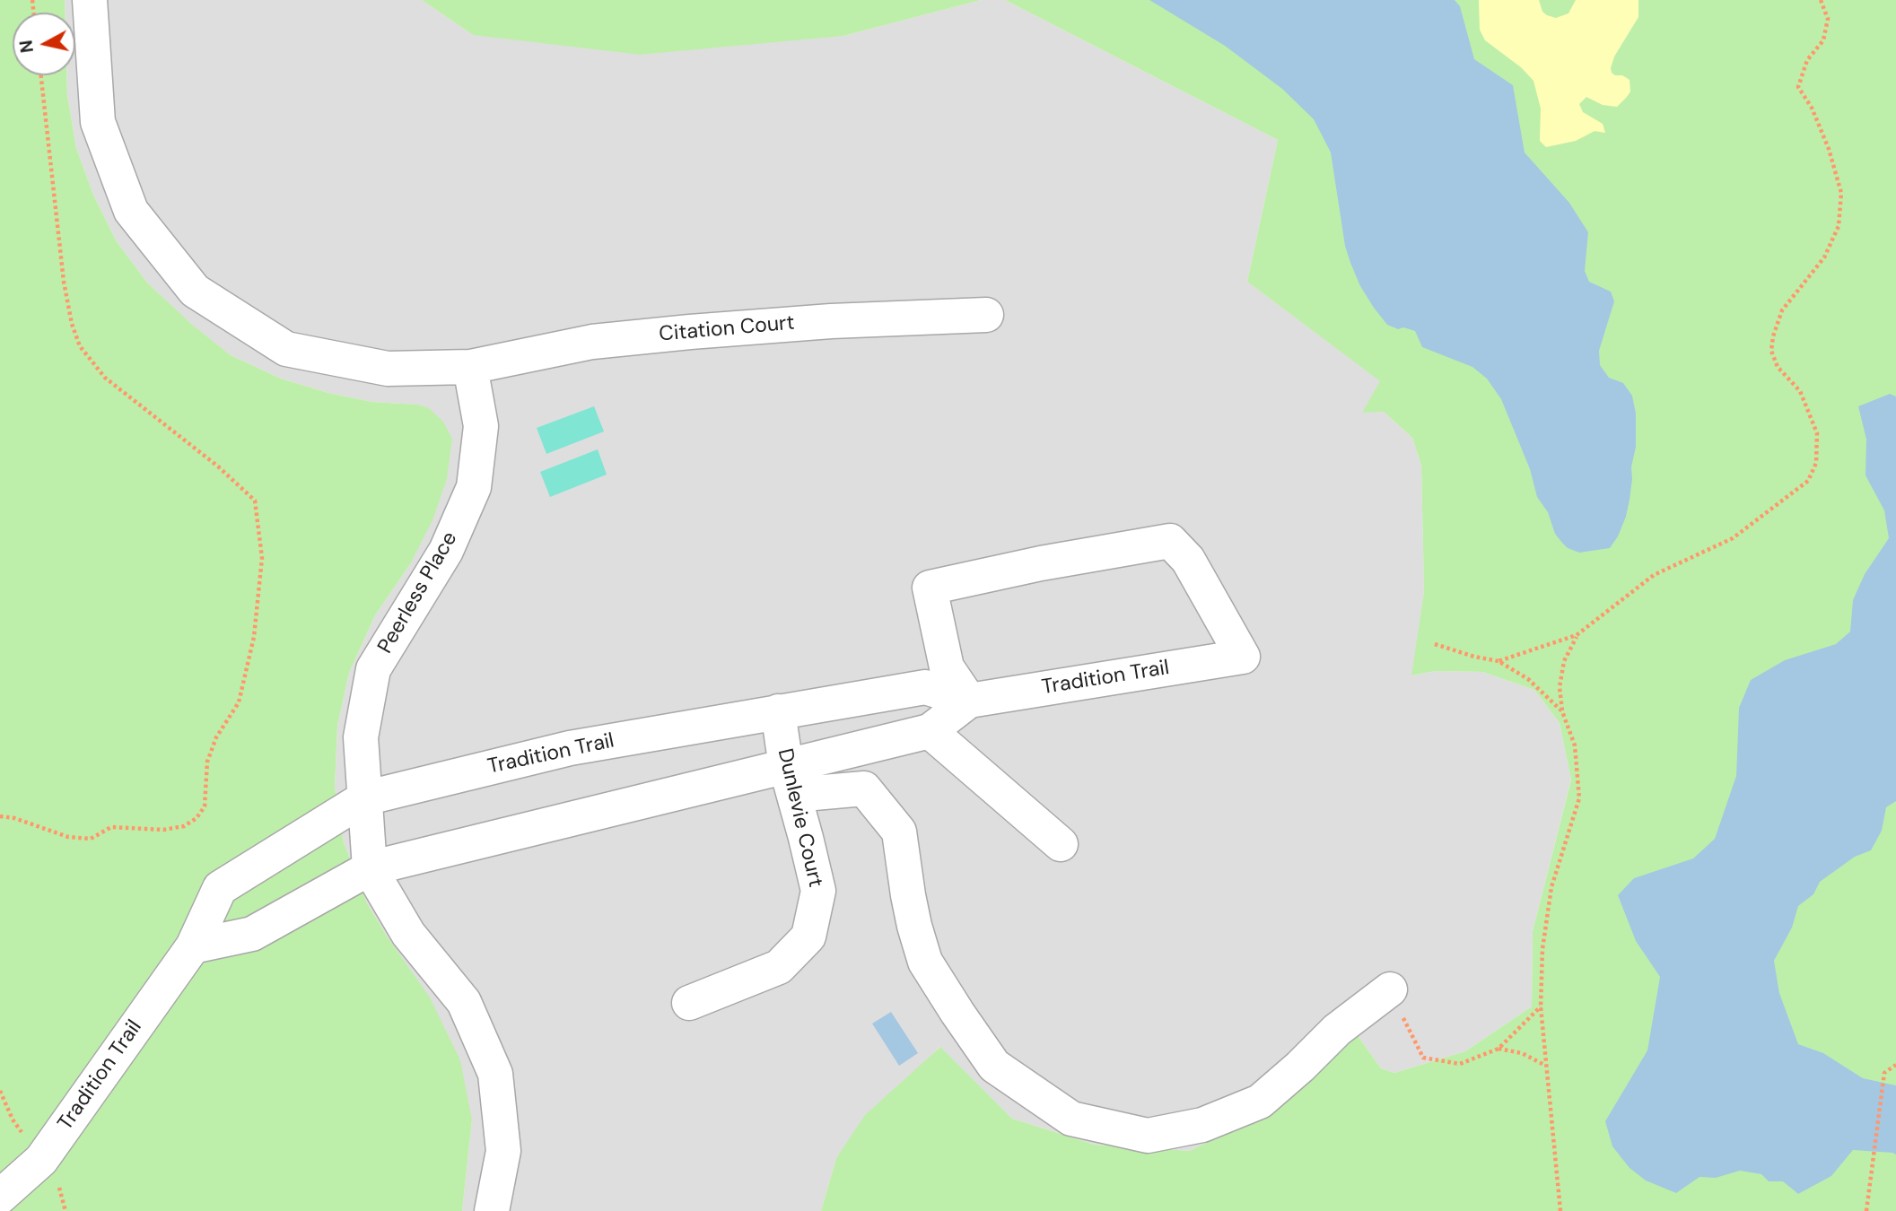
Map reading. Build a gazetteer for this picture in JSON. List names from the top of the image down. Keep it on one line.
{"streets":{"street":["Citation Court","Peerless Place","Tradition Trail","Dunlevie Court"]},"crossings":[["Citation Court","Peerless Place"],["Peerless Place","Tradition Trail"],["Tradition Trail","Dunlevie Court"]],"north":"left"}
